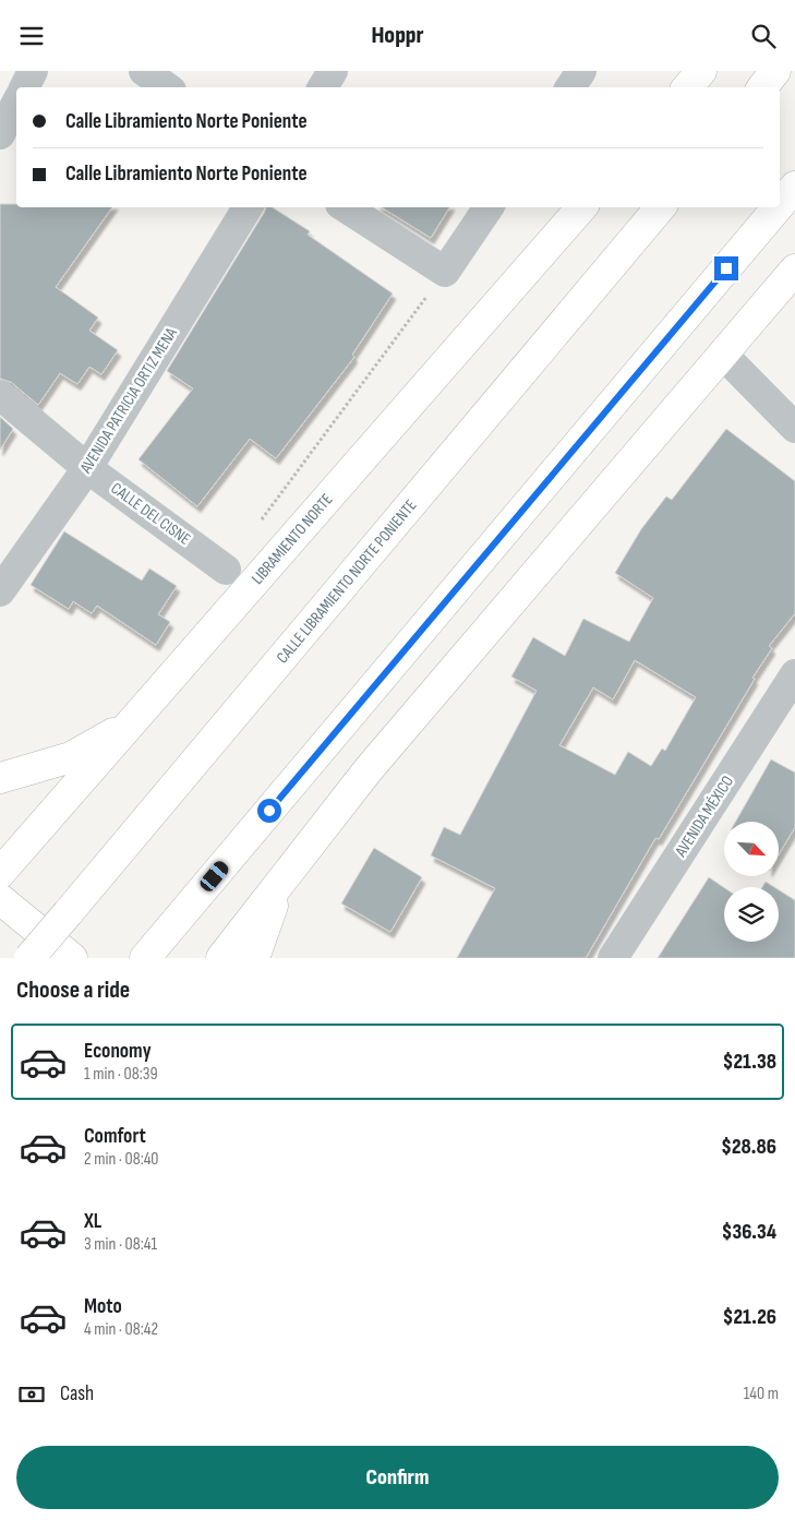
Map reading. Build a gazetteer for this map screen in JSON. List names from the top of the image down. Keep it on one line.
{"streets":{"main road":["LIBRAMIENTO NORTE","CALLE LIBRAMIENTO NORTE PONIENTE"],"street":["AVENIDA PATRICIA ORTIZ MENA","CALLE DEL CISNE","AVENIDA MÉXICO"]},"crossings":[["AVENIDA PATRICIA ORTIZ MENA","CALLE DEL CISNE"]],"north":"bottom right","page":{"header":"Hoppr","banner":["Calle Libramiento Norte Poniente","Calle Libramiento Norte Poniente"],"heading":"Choose a ride","list":[{"name":"Economy","note":"1 min · 08:39","value":"$21.38"},{"name":"Comfort","note":"2 min · 08:40","value":"$28.86"},{"name":"XL","note":"3 min · 08:41","value":"$36.34"},{"name":"Moto","note":"4 min · 08:42","value":"$21.26"}],"pay":["Cash","140 m"],"buttons":"Confirm"}}
